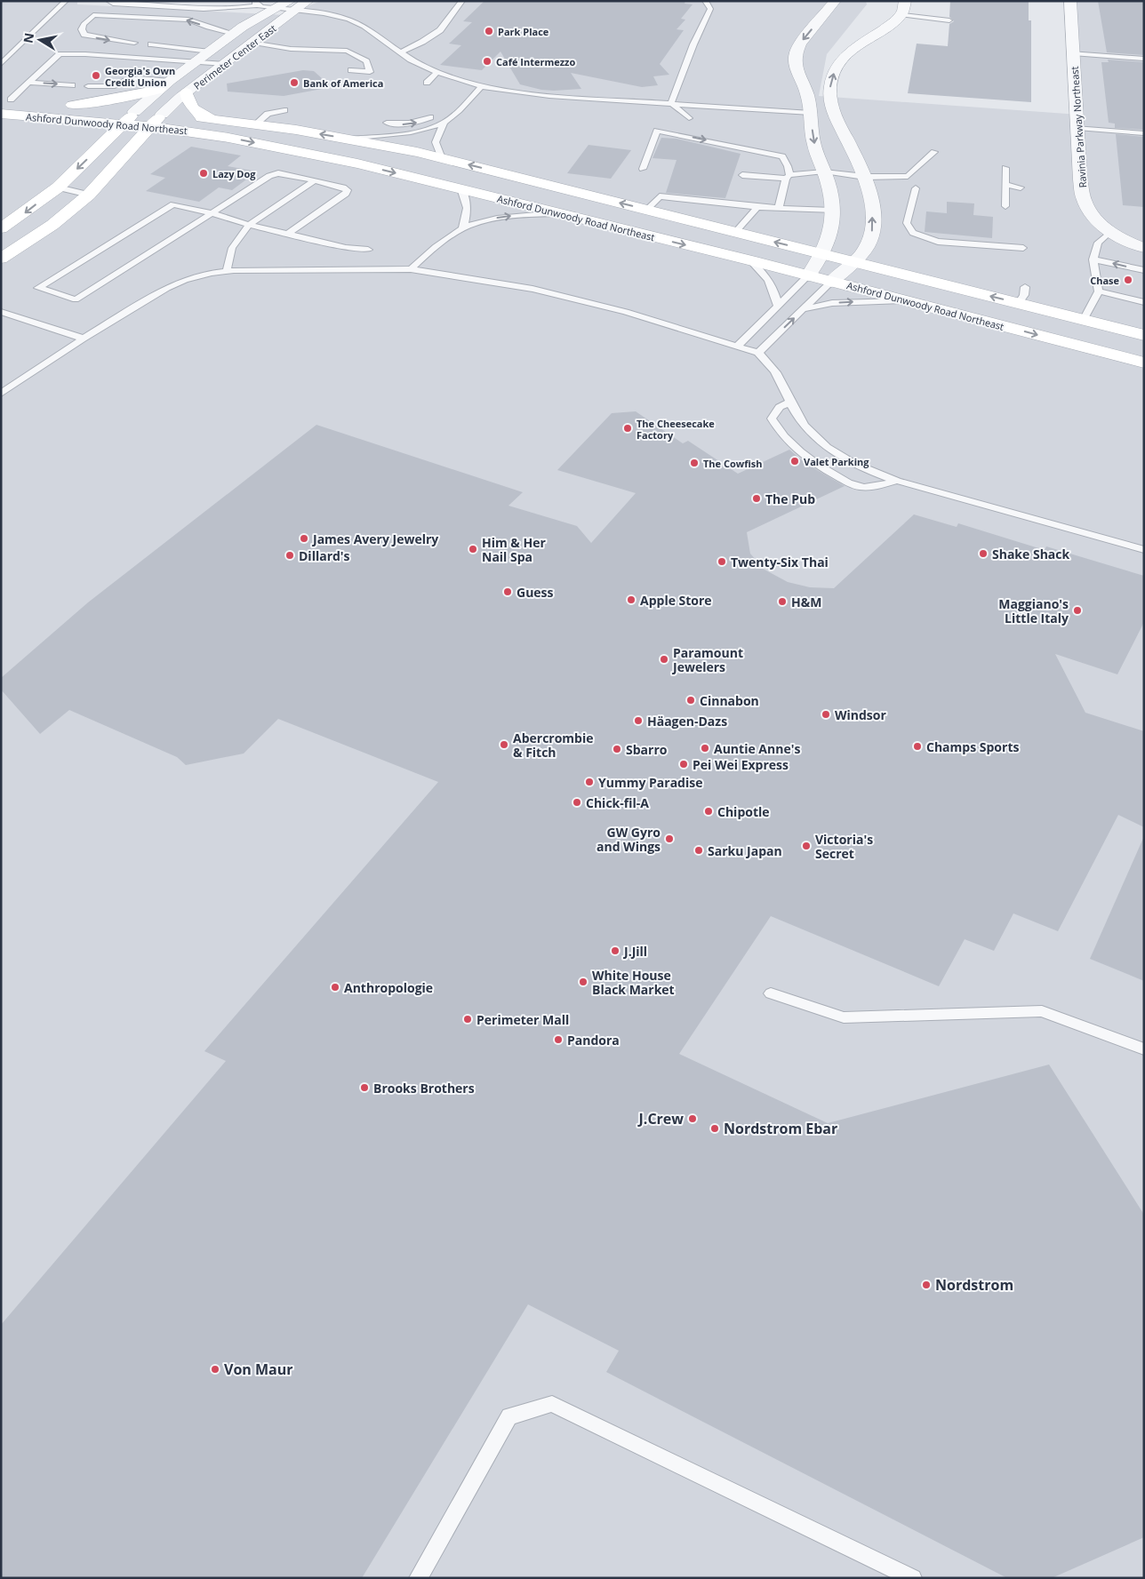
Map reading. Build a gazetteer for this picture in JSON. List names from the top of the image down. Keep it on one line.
{"streets":{"main road":["Ashford Dunwoody Road Northeast"],"street":["Perimeter Center East","Ravinia Parkway Northeast"]},"crossings":[["Perimeter Center East","Ashford Dunwoody Road Northeast"]],"places":["Park Place","Café Intermezzo","Georgia's Own Credit Union","Bank of America","Lazy Dog","Chase","The Cheesecake Factory","Valet Parking","The Cowfish","The Pub","James Avery Jewelry","Him & Her Nail Spa","Shake Shack","Dillard's","Twenty-Six Thai","Guess","Apple Store","H&M","Maggiano's Little Italy","Paramount Jewelers","Cinnabon","Windsor","Häagen-Dazs","Abercrombie & Fitch","Champs Sports","Auntie Anne's","Sbarro","Pei Wei Express","Yummy Paradise","Chick-fil-A","Chipotle","GW Gyro and Wings","Victoria's Secret","Sarku Japan","J.Jill","White House Black Market","Anthropologie","Perimeter Mall","Pandora","Brooks Brothers","J.Crew","Nordstrom Ebar","Nordstrom","Von Maur"],"north":"left"}
